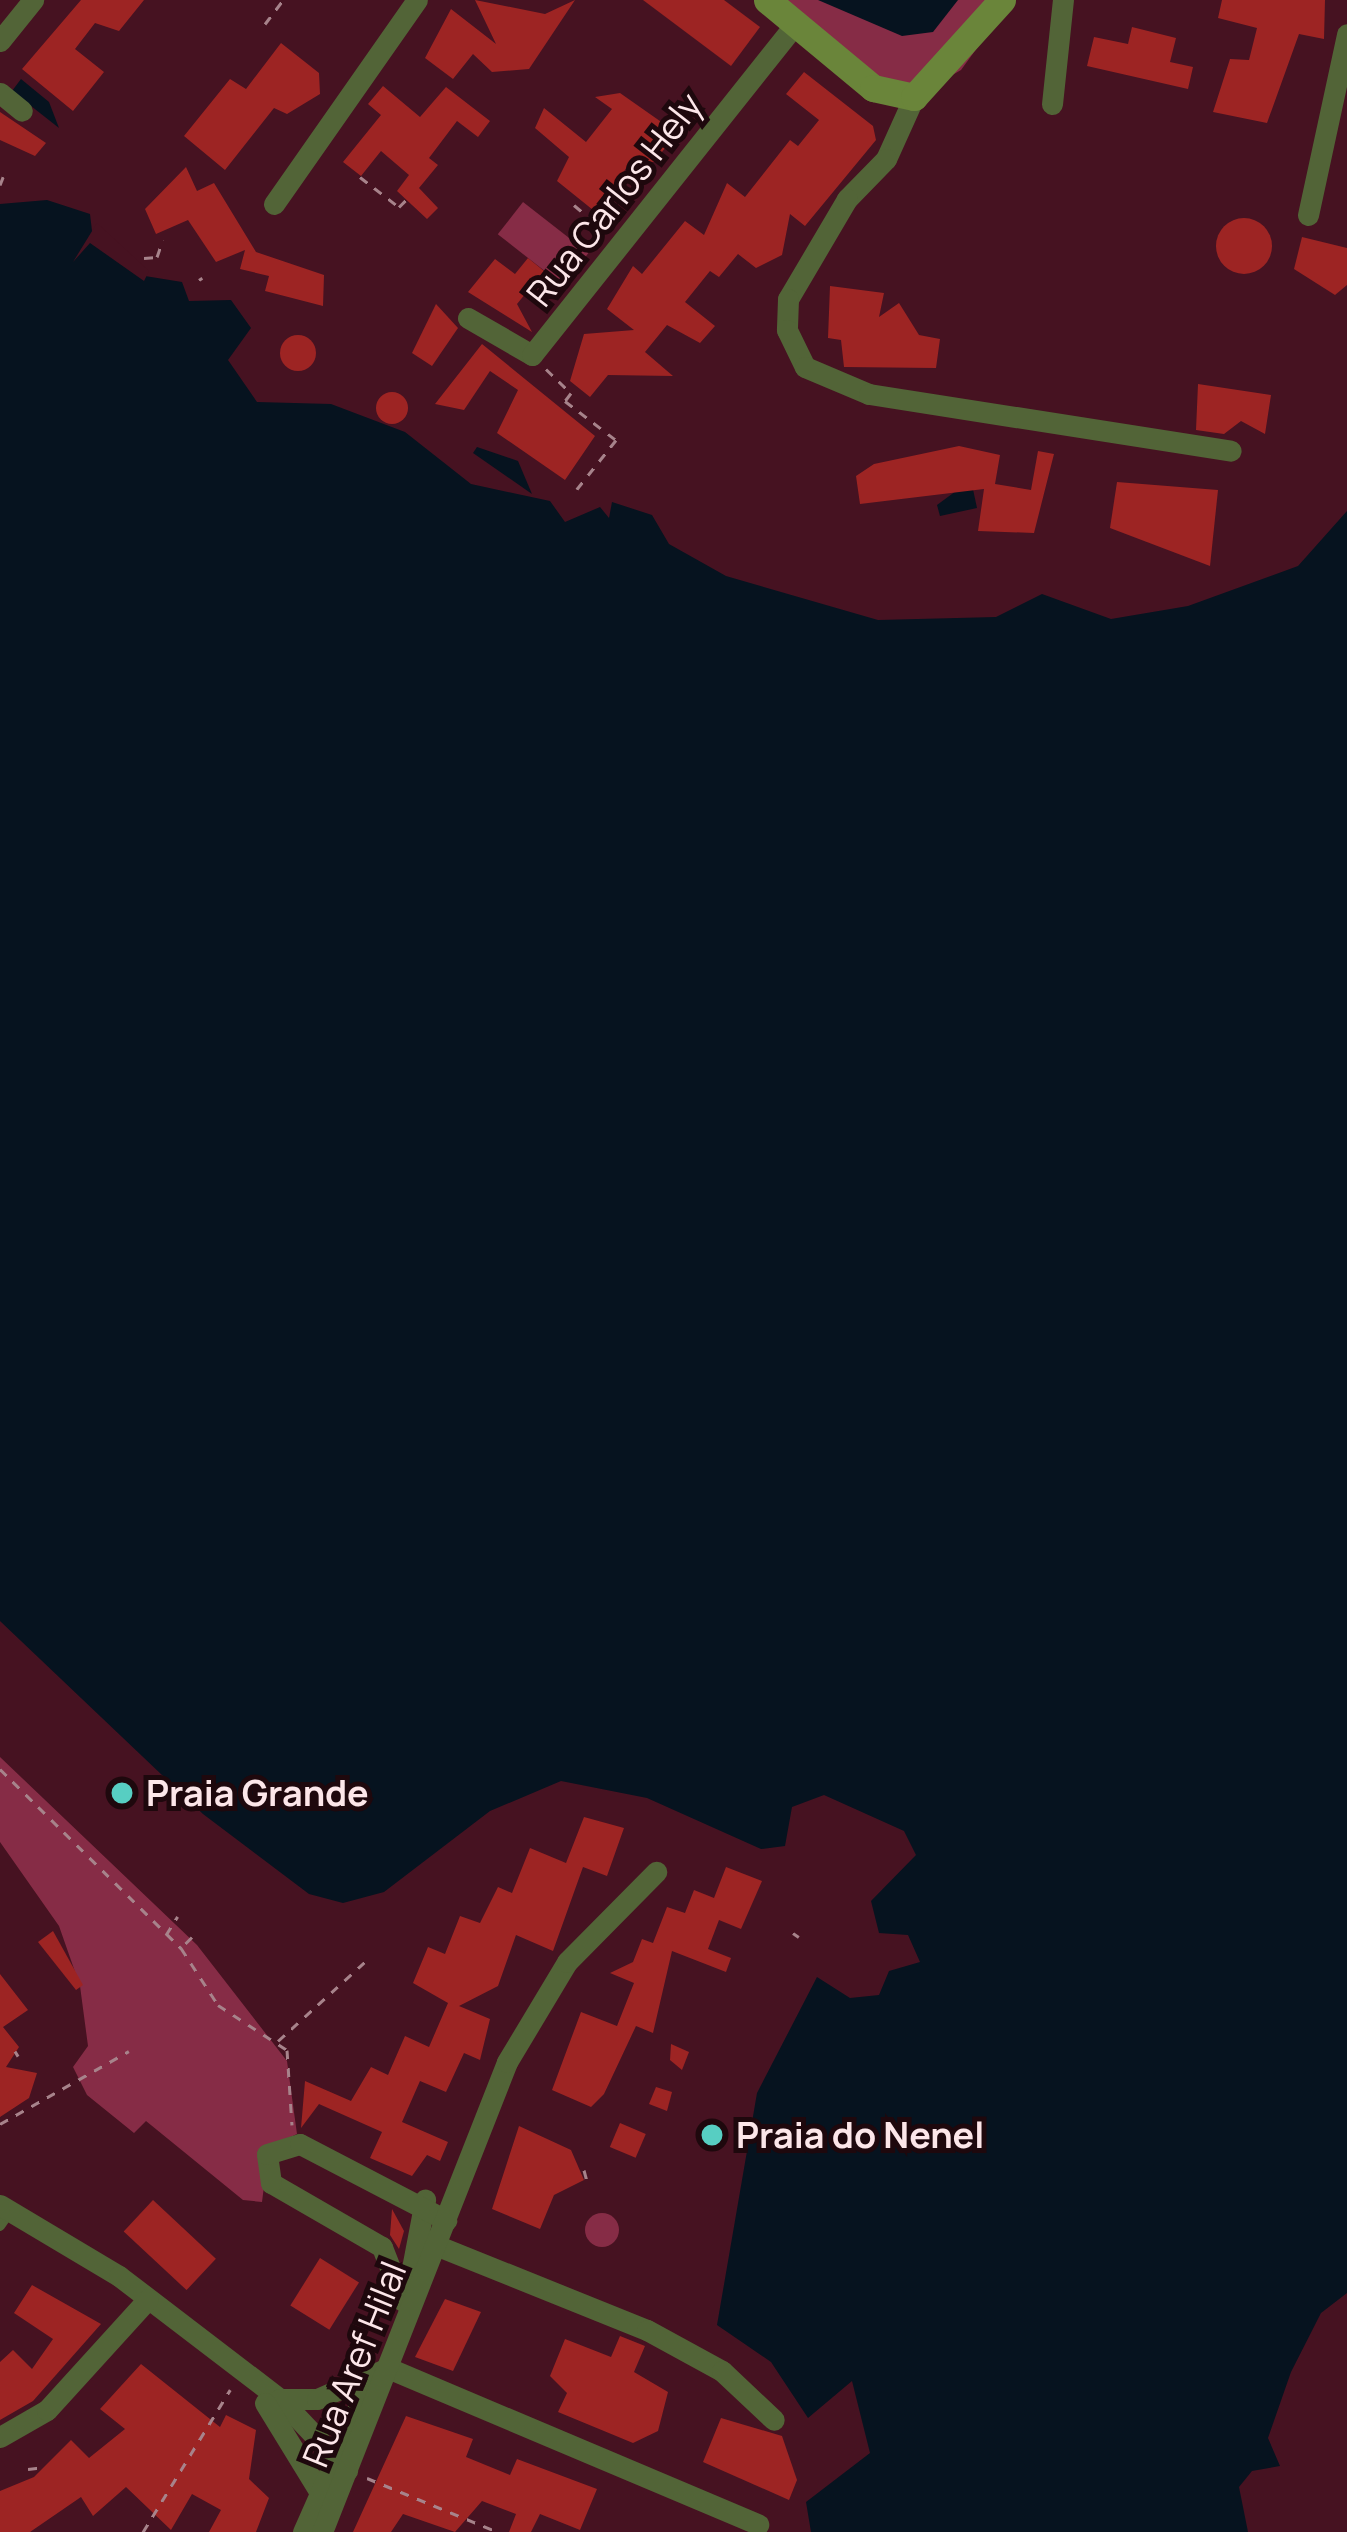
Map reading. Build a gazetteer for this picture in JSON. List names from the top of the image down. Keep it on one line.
{"streets":{"street":["Rua Carlos Hely","Rua Aref Hilal"]},"places":["Praia Grande","Praia do Nenel"]}
